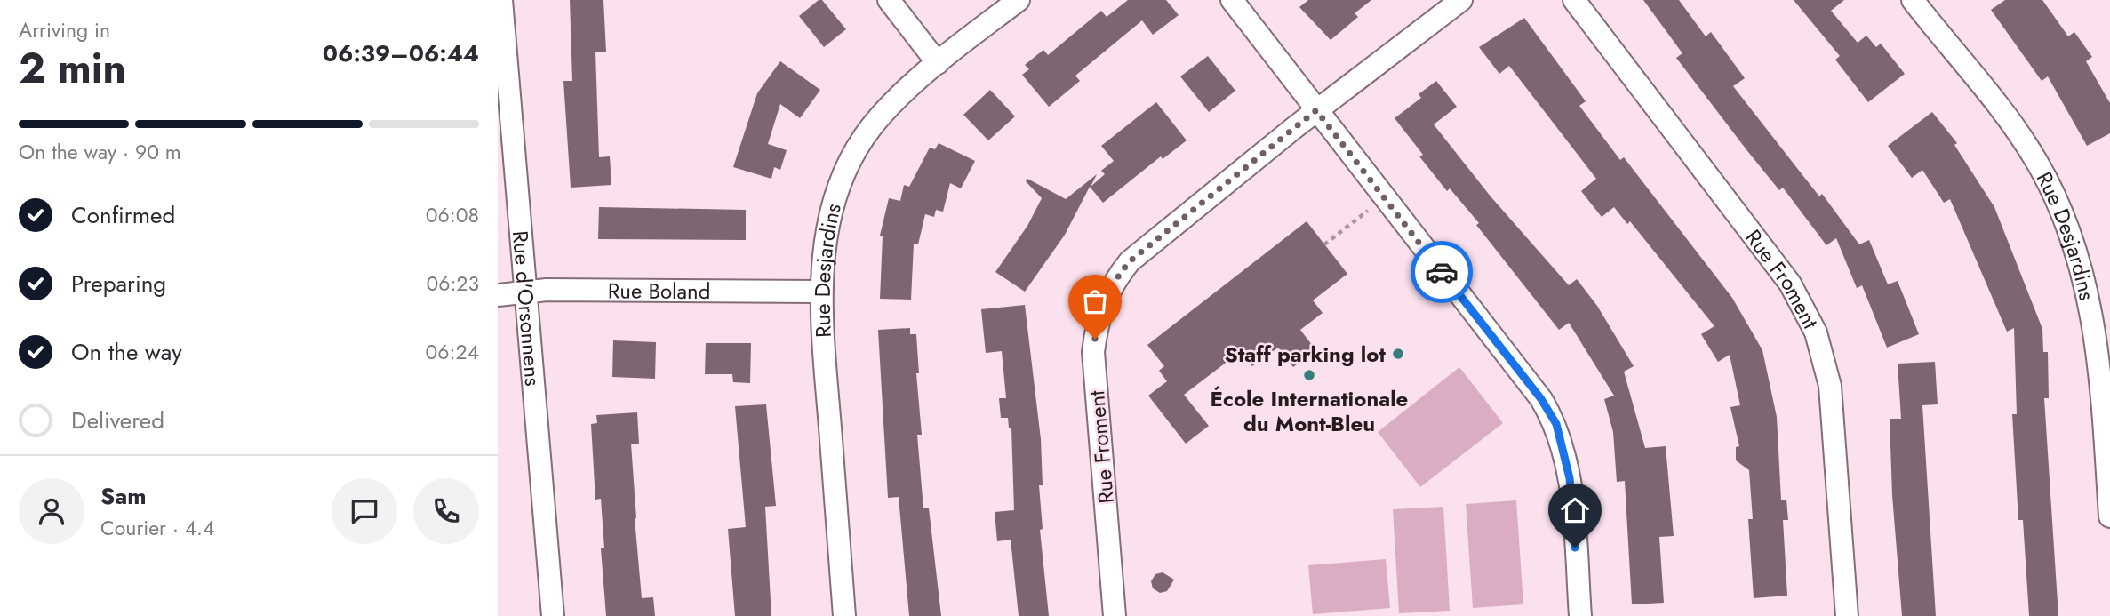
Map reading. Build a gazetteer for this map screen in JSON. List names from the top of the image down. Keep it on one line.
{"streets":{"street":["Rue Desjardins","Rue Froment","Rue Boland","Rue d'Orsonnens"]},"crossings":[["Rue Desjardins","Rue Boland"],["Rue Boland","Rue d'Orsonnens"]],"places":["Staff parking lot","École Internationale du Mont-Bleu"],"page":{"heading":["2 min","Arriving in","06:39–06:44"],"panel":["Sam","Courier · 4.4"],"bar":"On the way · 90 m","list":[["Confirmed","06:08"],["Preparing","06:23"],["On the way","06:24"],"Delivered"]}}
